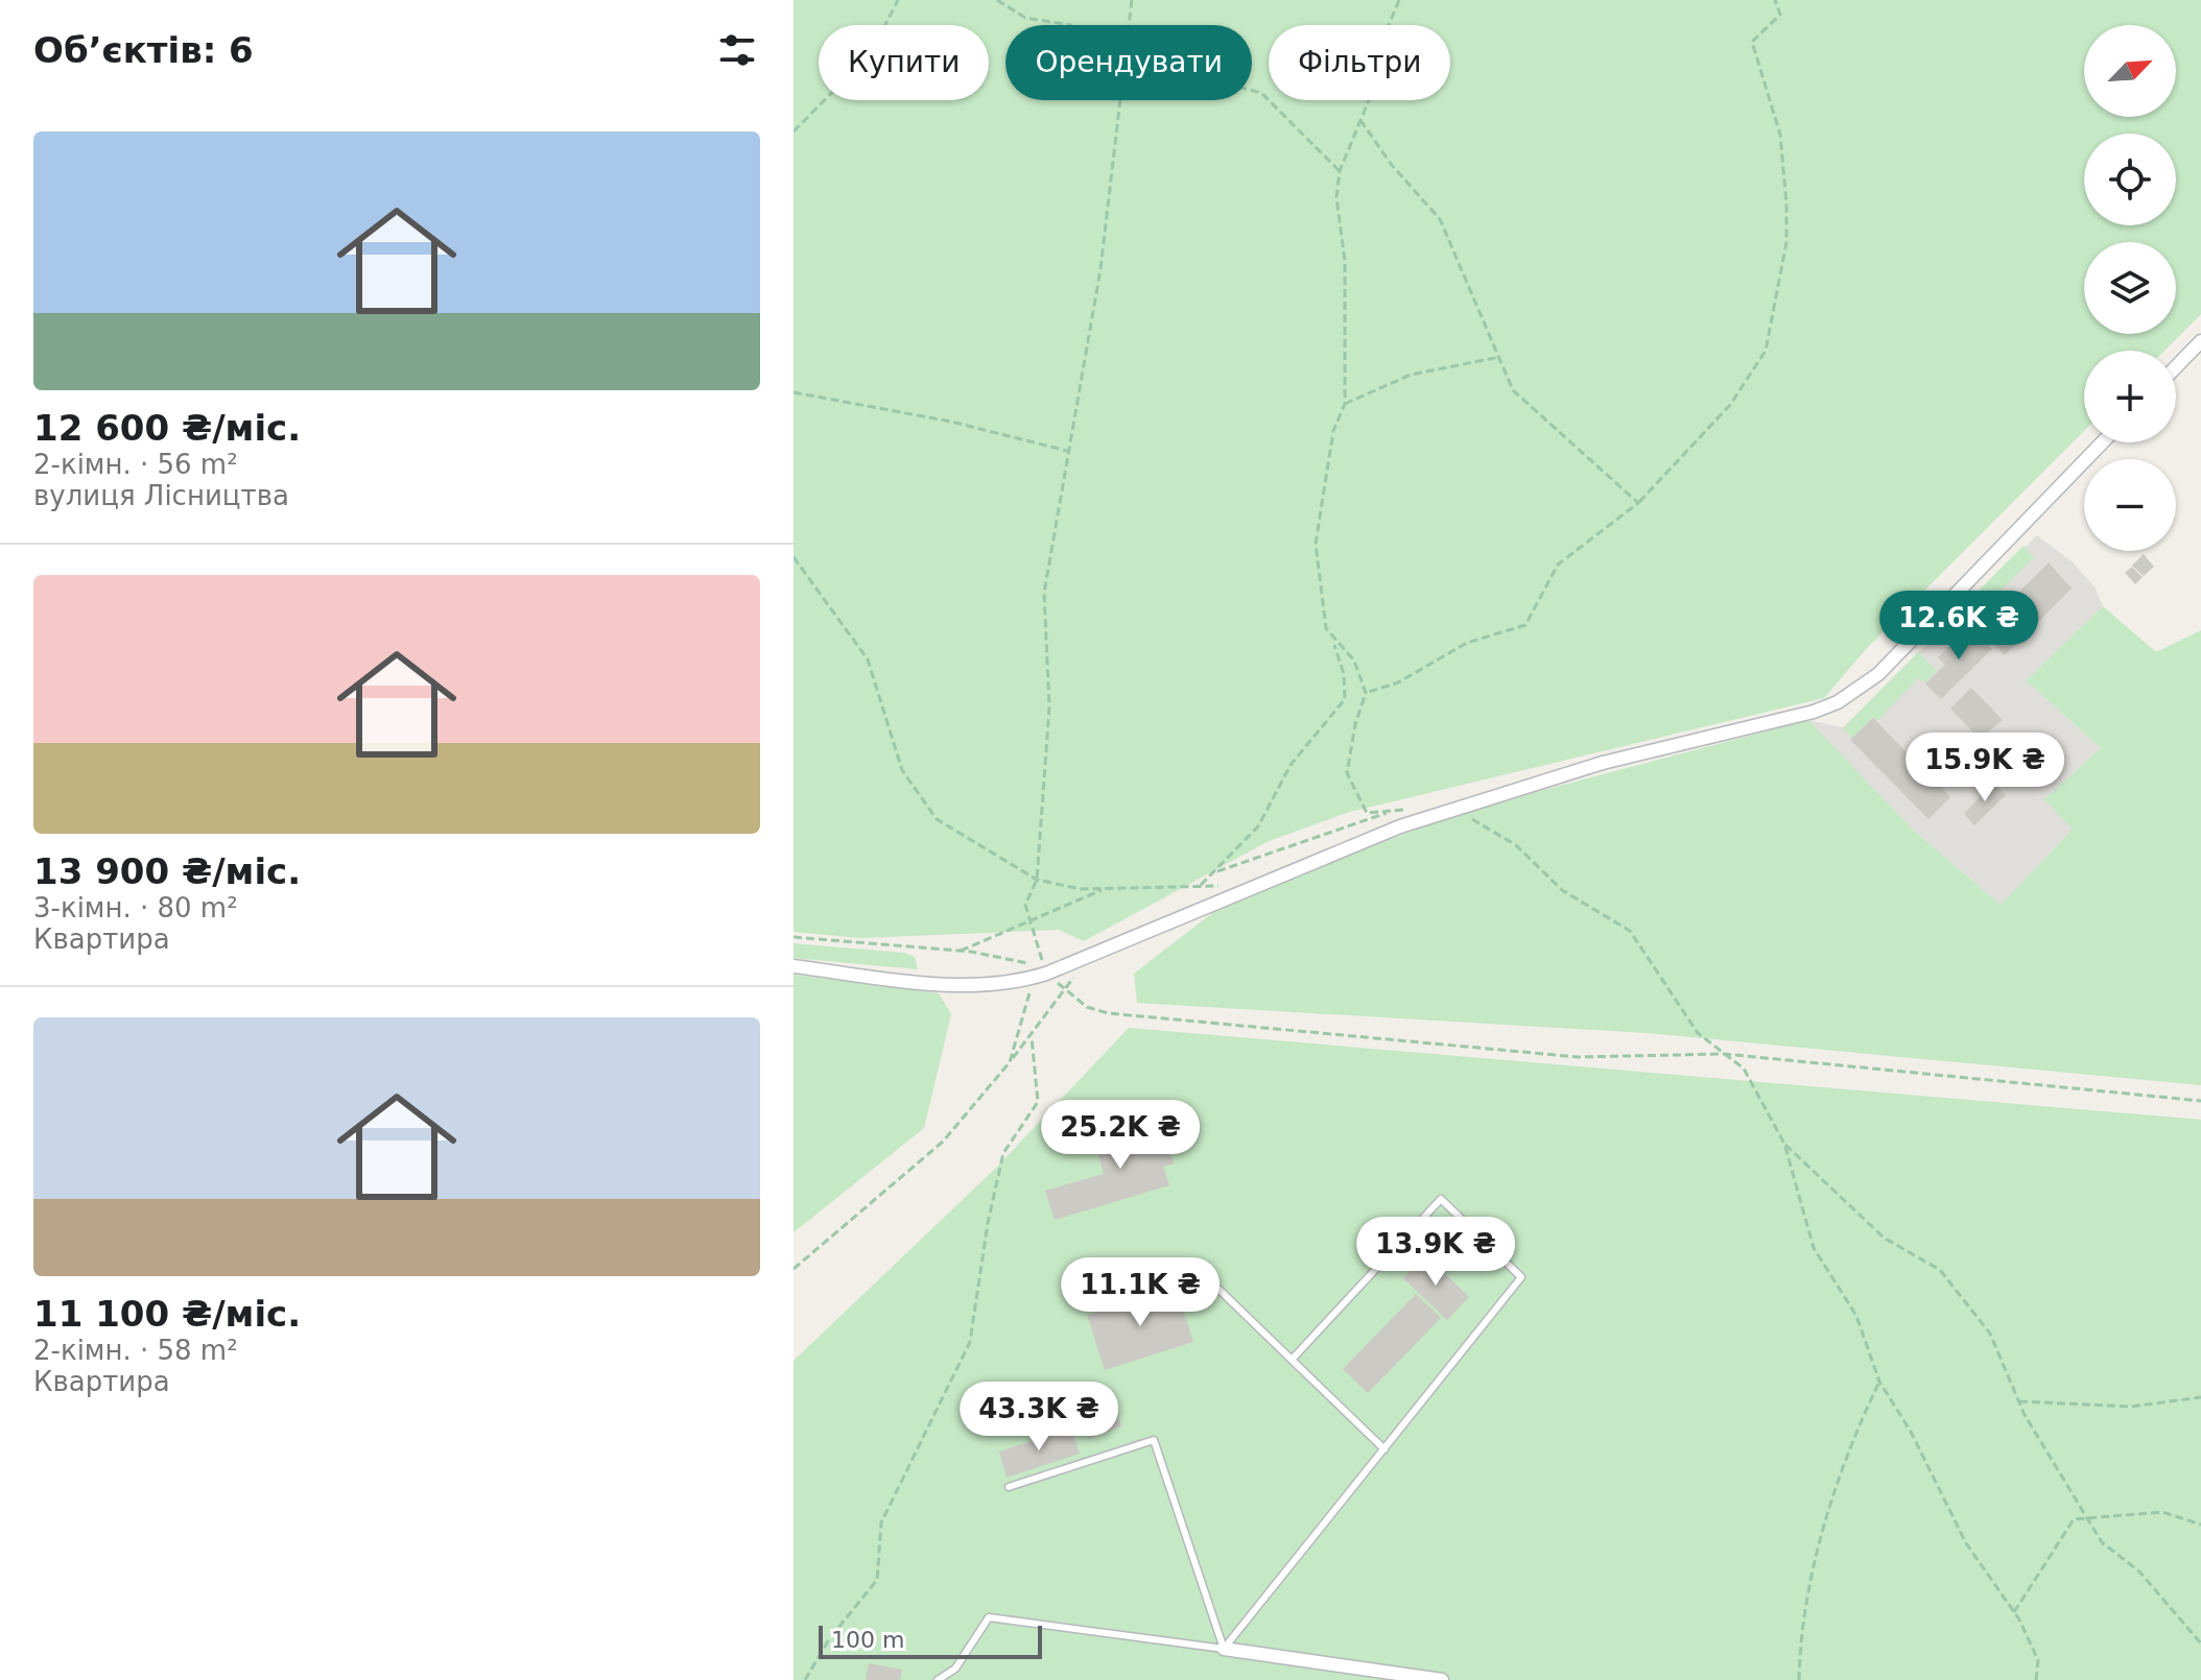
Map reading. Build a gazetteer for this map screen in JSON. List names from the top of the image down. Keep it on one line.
{"scale_bar":"100 m","north":"top right","page":{"heading":"Об’єктів: 6","map_buttons":["+","−"],"chip":["Купити","Орендувати","Фільтри"],"list":[{"name":"12 600 ₴/міс.","note":"2-кімн. · 56 m² · вулиця Лісництва"},{"name":"13 900 ₴/міс.","note":"3-кімн. · 80 m² · Квартира"},{"name":"11 100 ₴/міс.","note":"2-кімн. · 58 m² · Квартира"}],"price":["12.6K ₴","15.9K ₴","25.2K ₴","13.9K ₴","11.1K ₴","43.3K ₴"],"scale":"100 m"}}
